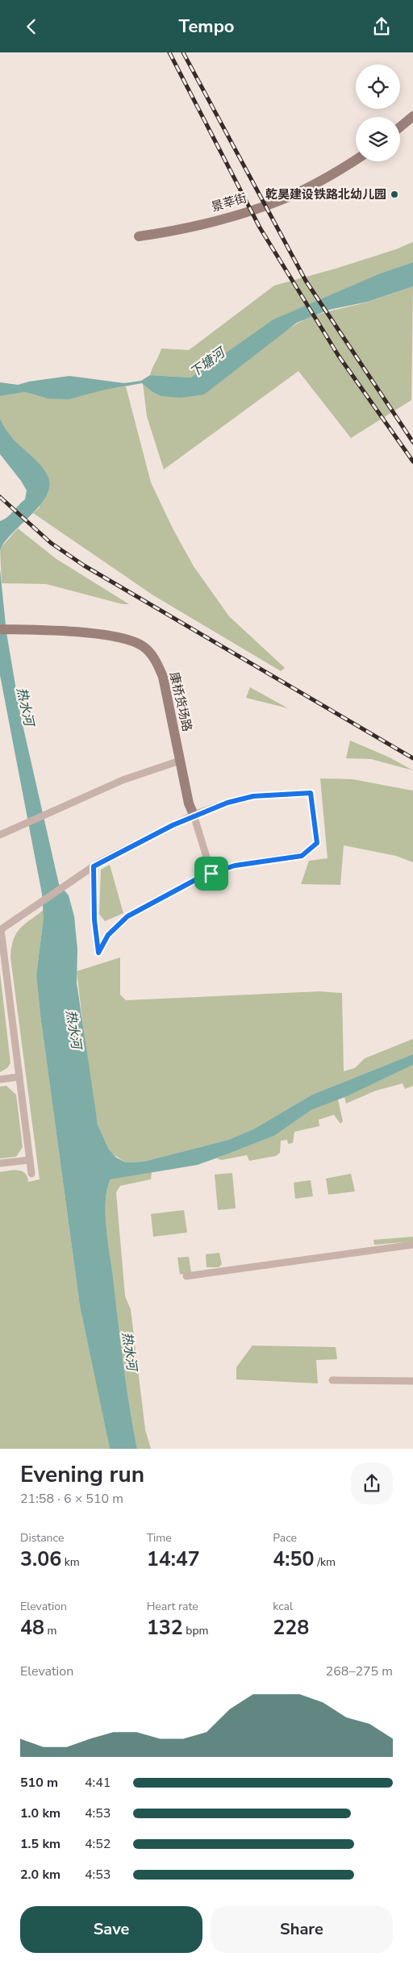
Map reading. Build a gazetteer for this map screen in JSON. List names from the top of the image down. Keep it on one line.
{"streets":{"street":["景莘街","康桥货场路"]},"water":["下塘河","热水河"],"places":["乾昊建设铁路北幼儿园"],"page":{"header":"Tempo","heading":["Evening run","21:58 · 6 × 510 m"],"stats":[["Distance","3.06 km"],["Time","14:47"],["Pace","4:50 /km"],["Elevation","48 m"],["Heart rate","132 bpm"],["kcal","228"]],"chart":["Elevation","268–275 m"],"list":[{"name":"510 m","note":"4:41"},{"name":"1.0 km","note":"4:53"},{"name":"1.5 km","note":"4:52"},{"name":"2.0 km","note":"4:53"}],"buttons":["Save","Share"]}}
